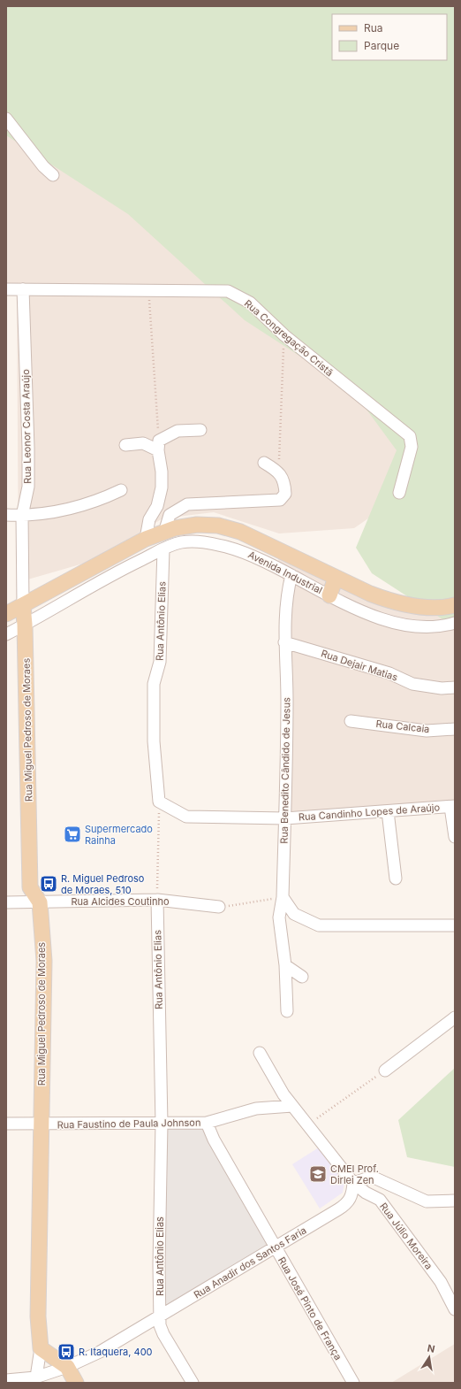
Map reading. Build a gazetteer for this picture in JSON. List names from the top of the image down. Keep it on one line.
{"streets":{"main road":["Avenida Industrial","Rua Miguel Pedroso de Moraes"],"street":["Rua Congregação Cristã","Rua Leonor Costa Araújo","Rua Antônio Elias","Rua Dejair Matias","Rua Calcaia","Rua Benedito Cândido de Jesus","Rua Candinho Lopes de Araújo","Rua Alcides Coutinho","Rua Faustino de Paula Johnson","Rua Júlio Moreira","Rua Anadir dos Santos Faria","Rua José Pinto de França"]},"crossings":[["Rua Congregação Cristã","Rua Leonor Costa Araújo"],["Rua Leonor Costa Araújo","Avenida Industrial"],["Rua Leonor Costa Araújo","Rua Miguel Pedroso de Moraes"],["Avenida Industrial","Rua Antônio Elias"],["Avenida Industrial","Rua Miguel Pedroso de Moraes"],["Avenida Industrial","Rua Benedito Cândido de Jesus"],["Rua Antônio Elias","Rua Candinho Lopes de Araújo"],["Rua Antônio Elias","Rua Alcides Coutinho"],["Rua Antônio Elias","Rua Faustino de Paula Johnson"],["Rua Antônio Elias","Rua Anadir dos Santos Faria"],["Rua Dejair Matias","Rua Benedito Cândido de Jesus"],["Rua Miguel Pedroso de Moraes","Rua Alcides Coutinho"],["Rua Miguel Pedroso de Moraes","Rua Faustino de Paula Johnson"],["Rua Miguel Pedroso de Moraes","Rua Anadir dos Santos Faria"],["Rua Benedito Cândido de Jesus","Rua Candinho Lopes de Araújo"],["Rua Faustino de Paula Johnson","Rua Júlio Moreira"],["Rua Faustino de Paula Johnson","Rua José Pinto de França"],["Rua Júlio Moreira","Rua Anadir dos Santos Faria"],["Rua Anadir dos Santos Faria","Rua José Pinto de França"]],"places":{"supermarket":["Supermercado Rainha"],"bus stop":["R. Miguel Pedroso de Moraes, 510","R. Itaquera, 400"],"school or university":["CMEI Prof. Dirlei Zen"]},"legend":["Rua","Parque"],"north":"top"}
